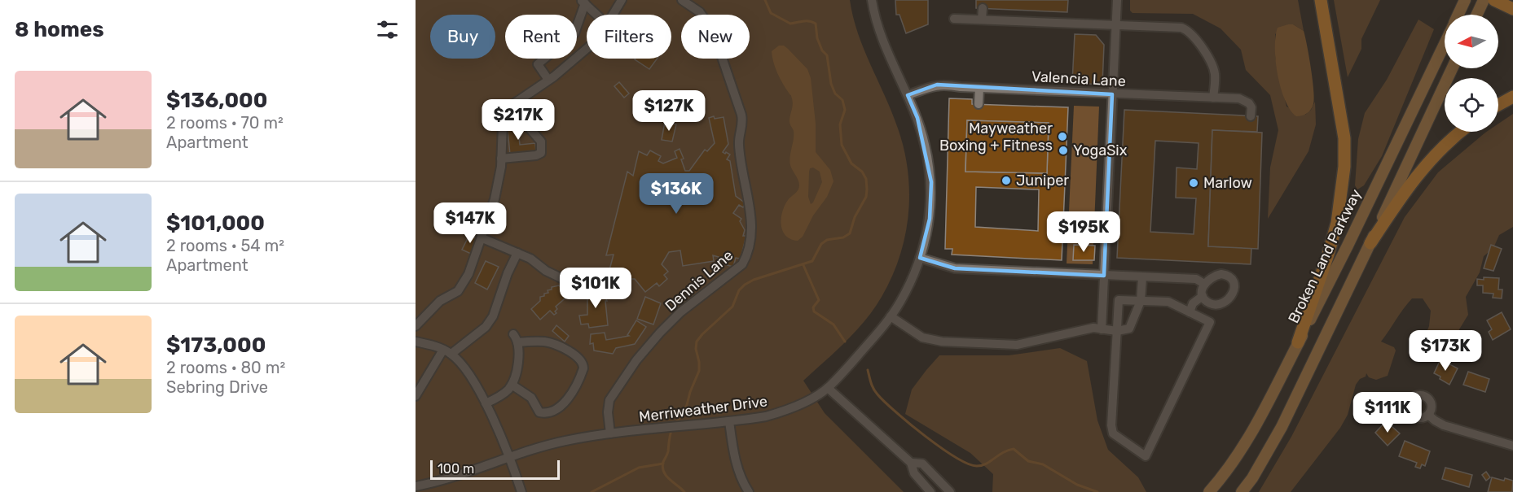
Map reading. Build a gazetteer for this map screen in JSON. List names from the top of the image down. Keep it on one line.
{"streets":{"main road":["Broken Land Parkway"],"street":["Valencia Lane","Dennis Lane","Merriweather Drive"]},"crossings":[["Valencia Lane","Merriweather Drive"],["Dennis Lane","Merriweather Drive"]],"places":["Mayweather Boxing + Fitness","YogaSix","Juniper","Marlow"],"scale_bar":"100 m","north":"left","page":{"heading":"8 homes","chip":["Buy","Rent","Filters","New"],"list":[{"name":"$136,000","note":"2 rooms · 70 m² · Apartment"},{"name":"$101,000","note":"2 rooms · 54 m² · Apartment"},{"name":"$173,000","note":"2 rooms · 80 m² · Sebring Drive"}],"price":["$127K","$217K","$136K","$147K","$195K","$101K","$173K","$111K"],"scale":"100 m"}}
